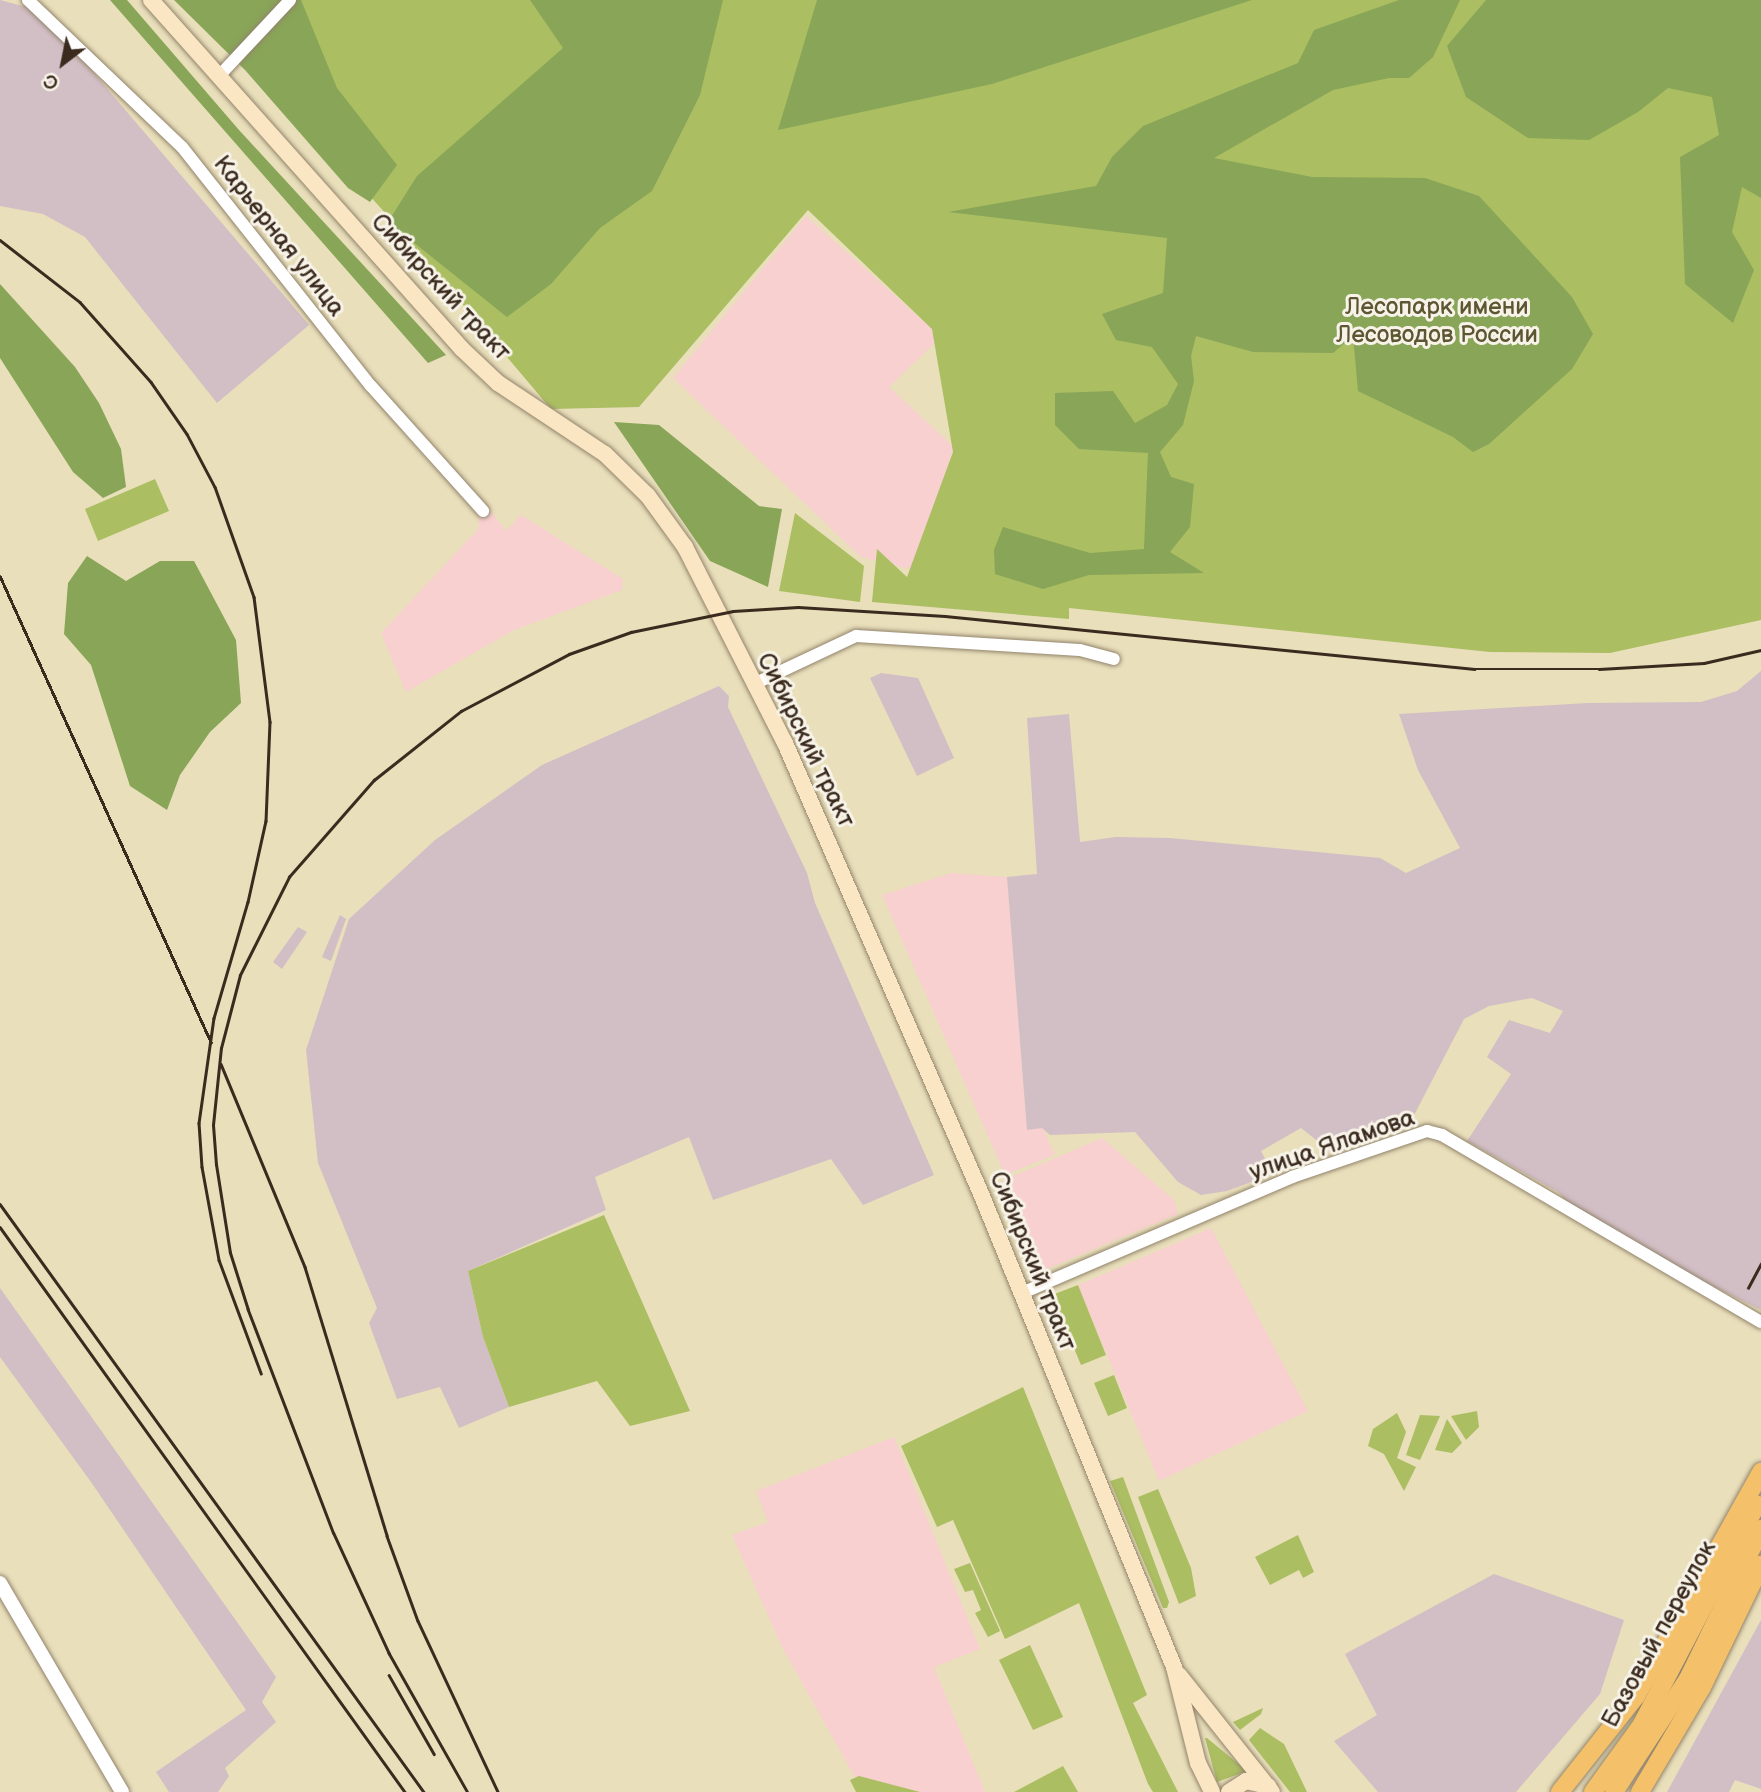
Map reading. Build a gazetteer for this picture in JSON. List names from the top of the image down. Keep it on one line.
{"streets":{"main road":["Сибирский тракт","Базовый переулок"],"street":["Карьерная улица","улица Яламова"]},"crossings":[["Сибирский тракт","улица Яламова"]],"parks":["Лесопарк имени Лесоводов России"],"north":"bottom left"}
